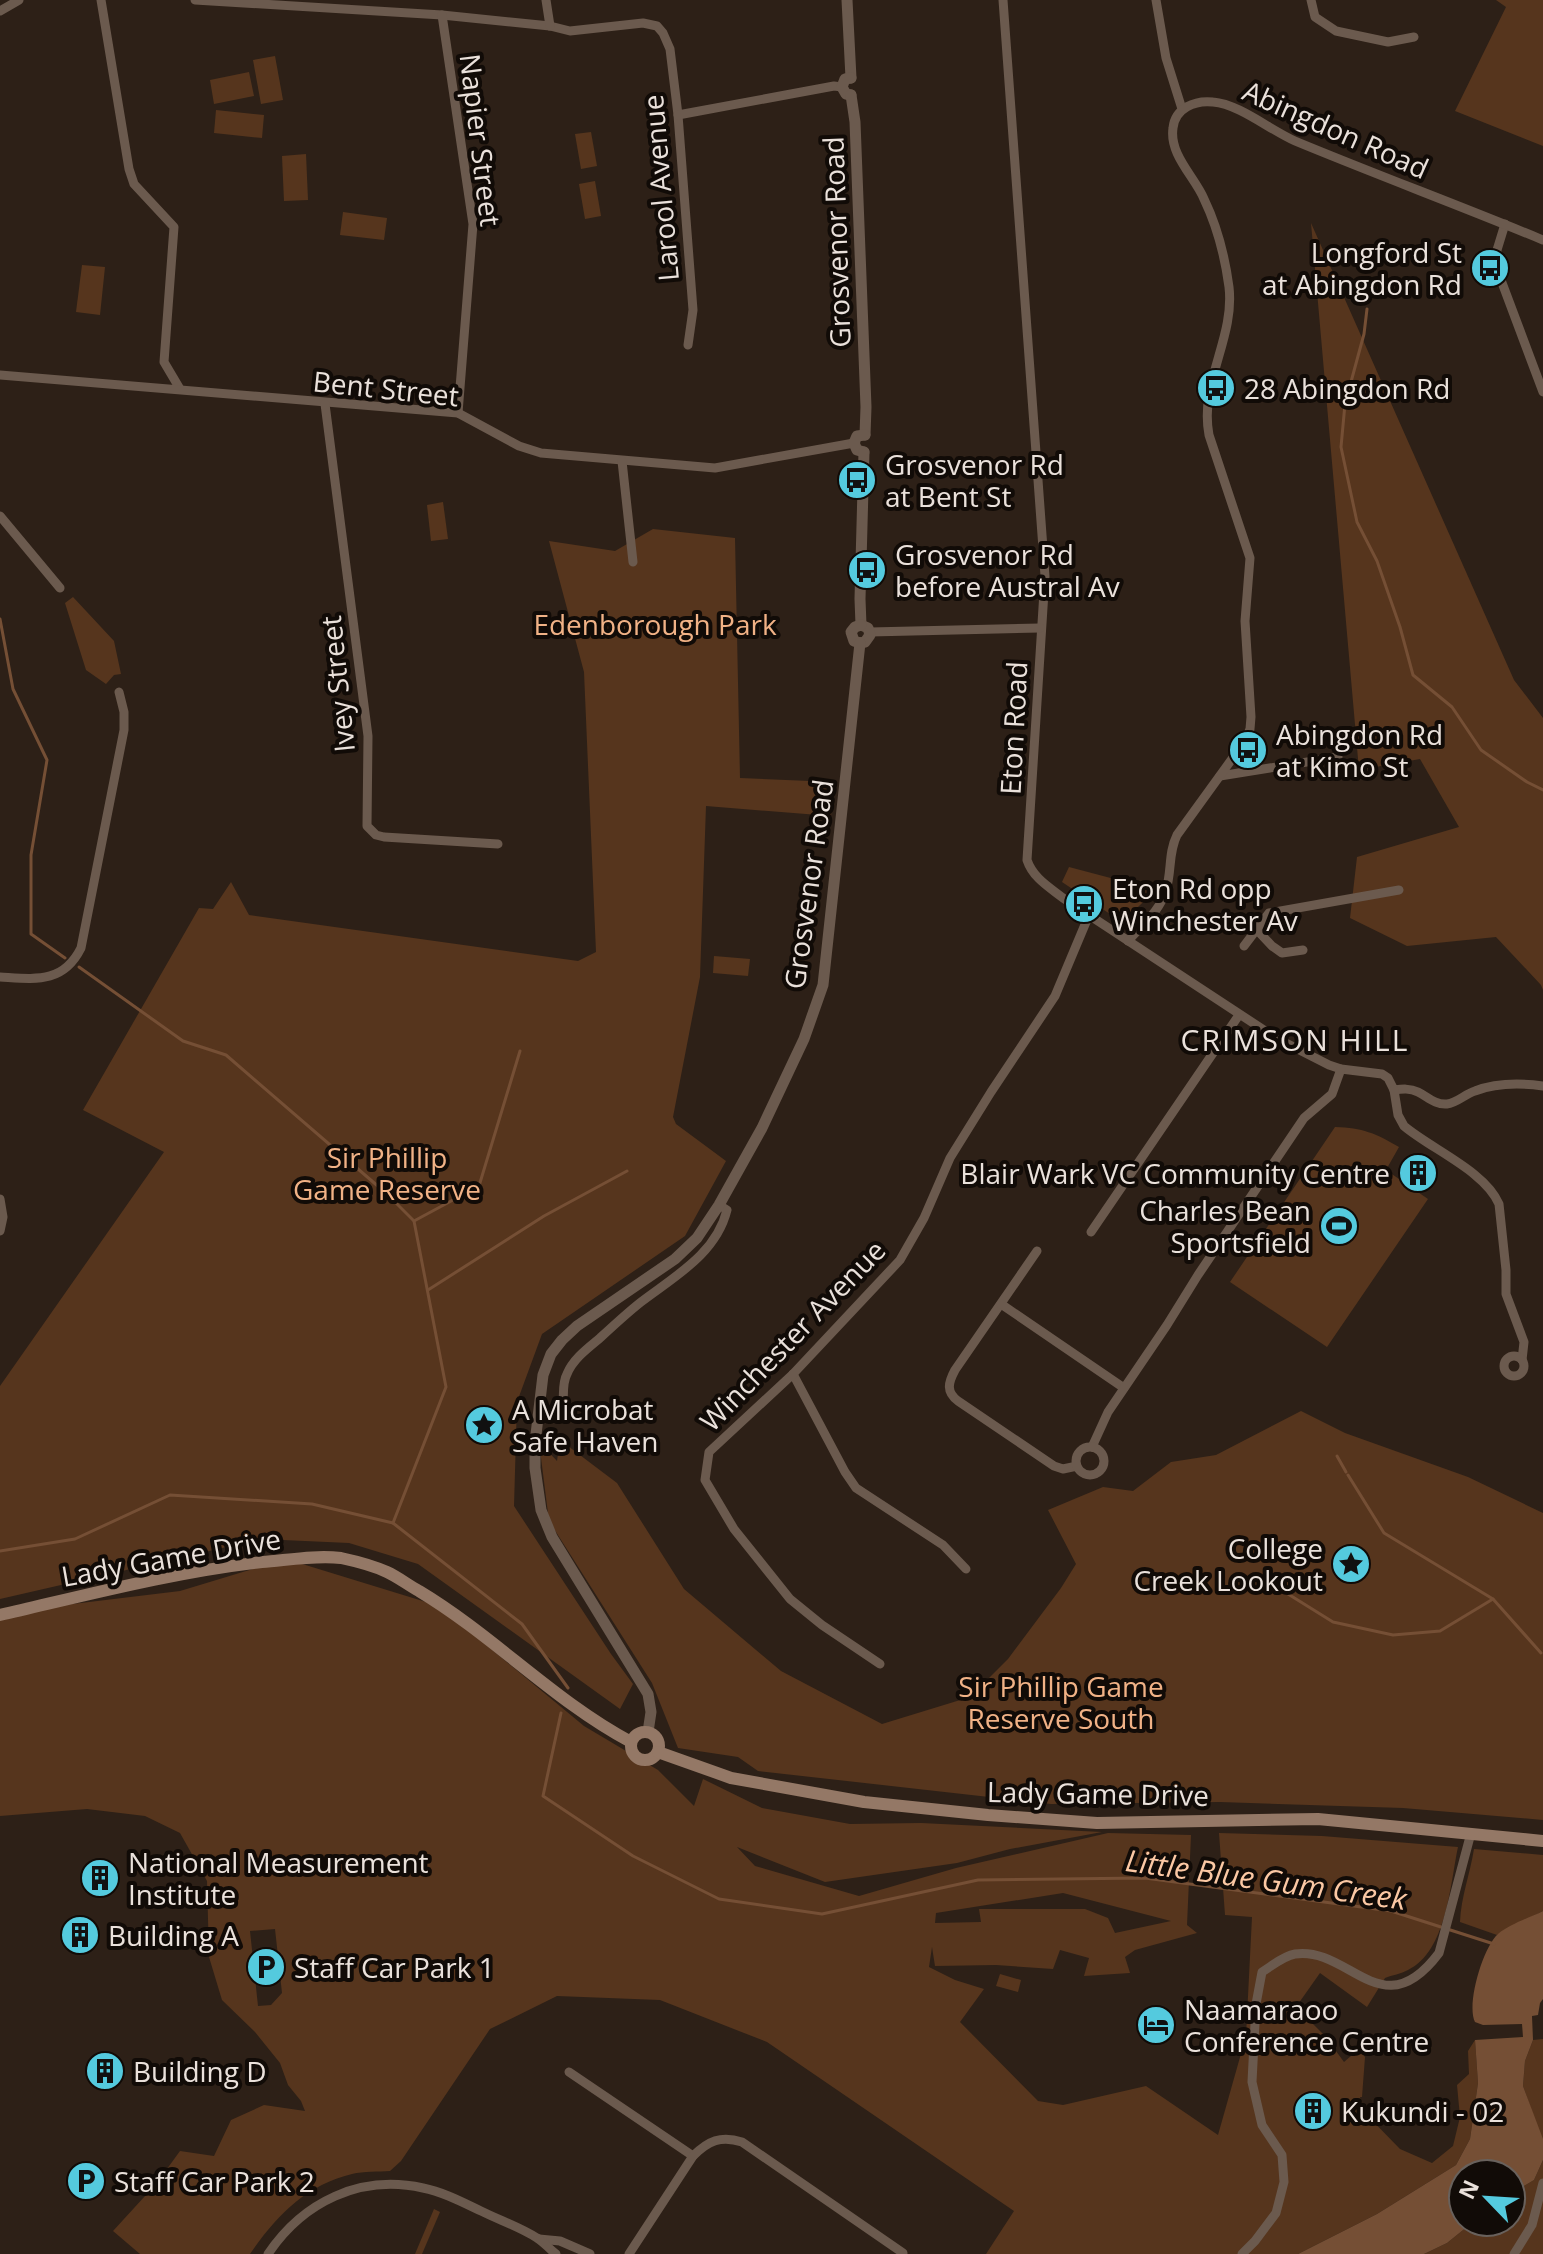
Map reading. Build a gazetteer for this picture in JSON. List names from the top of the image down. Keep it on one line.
{"streets":{"main road":["Lady Game Drive"],"street":["Abingdon Road","Napier Street","Larool Avenue","Grosvenor Road","Bent Street","Ivey Street","Eton Road","Winchester Avenue"]},"crossings":[["Napier Street","Bent Street"],["Grosvenor Road","Bent Street"],["Grosvenor Road","Lady Game Drive"],["Bent Street","Ivey Street"],["Eton Road","Winchester Avenue"]],"districts":["CRIMSON HILL"],"water":["Little Blue Gum Creek"],"parks":["Edenborough Park","Sir Phillip Game Reserve","Sir Phillip Game Reserve South"],"places":{"bus stop":["Longford St at Abingdon Rd","28 Abingdon Rd","Grosvenor Rd at Bent St","Grosvenor Rd before Austral Av","Abingdon Rd at Kimo St","Eton Rd opp Winchester Av"],"building":["Blair Wark VC Community Centre","National Measurement Institute","Building A","Building D","Kukundi - 02"],"sports":["Charles Bean Sportsfield"],"place":["A Microbat Safe Haven","College Creek Lookout"],"parking":["Staff Car Park 1","Staff Car Park 2"],"hotel":["Naamaraoo Conference Centre"]},"north":"top left"}
